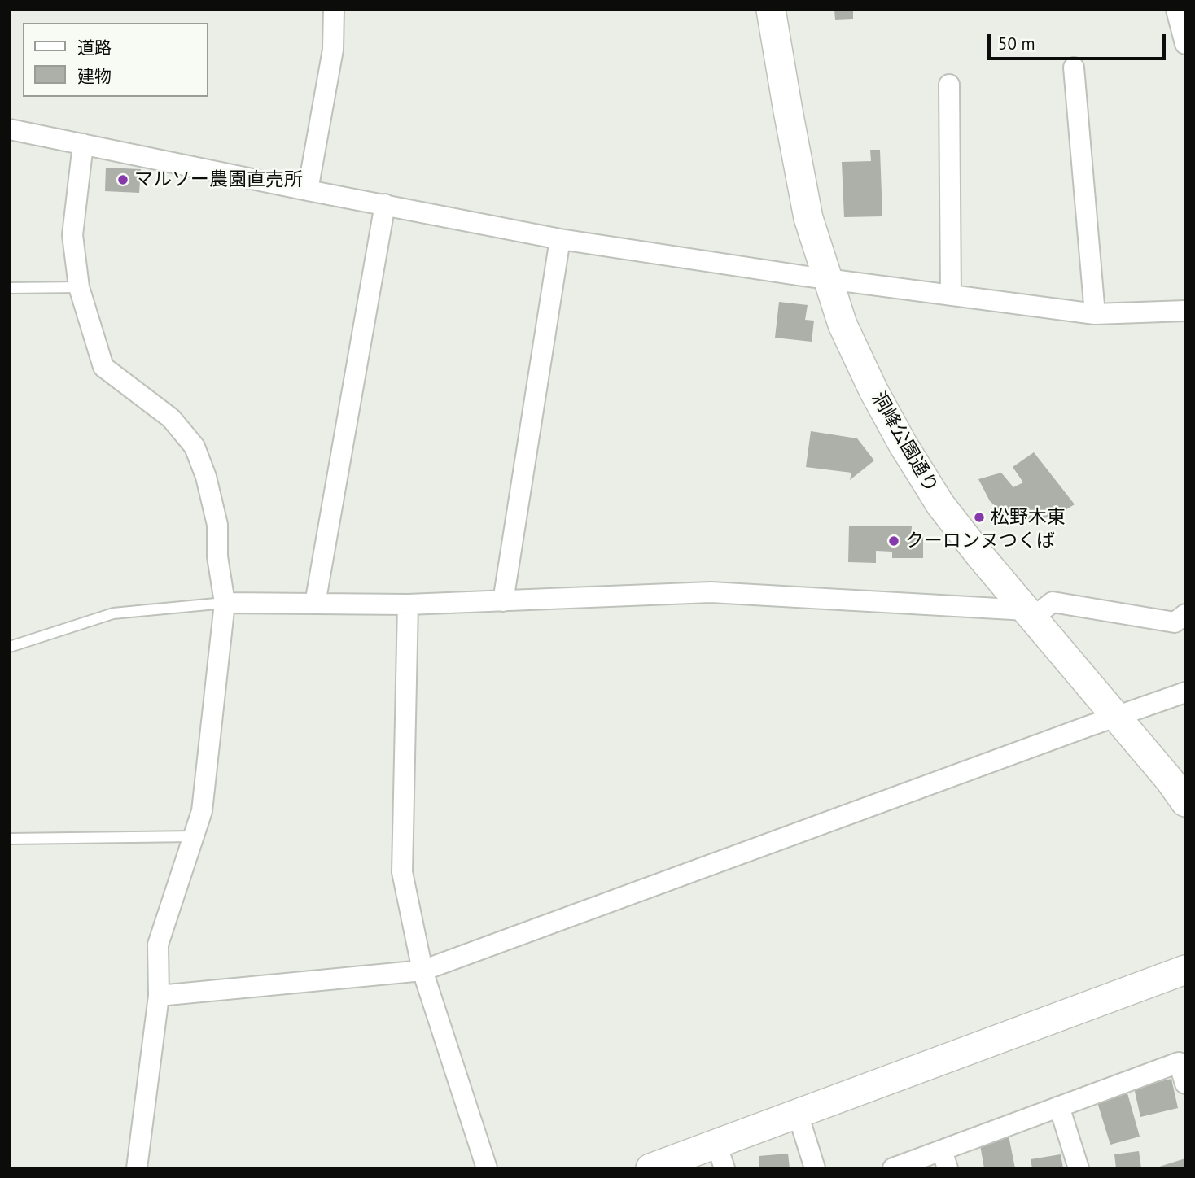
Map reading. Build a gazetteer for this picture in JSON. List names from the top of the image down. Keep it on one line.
{"streets":{"street":["洞峰公園通り"]},"places":["マルソー農園直売所","松野木東","クーロンヌつくば"],"legend":["道路","建物"],"scale_bar":"50 m"}
